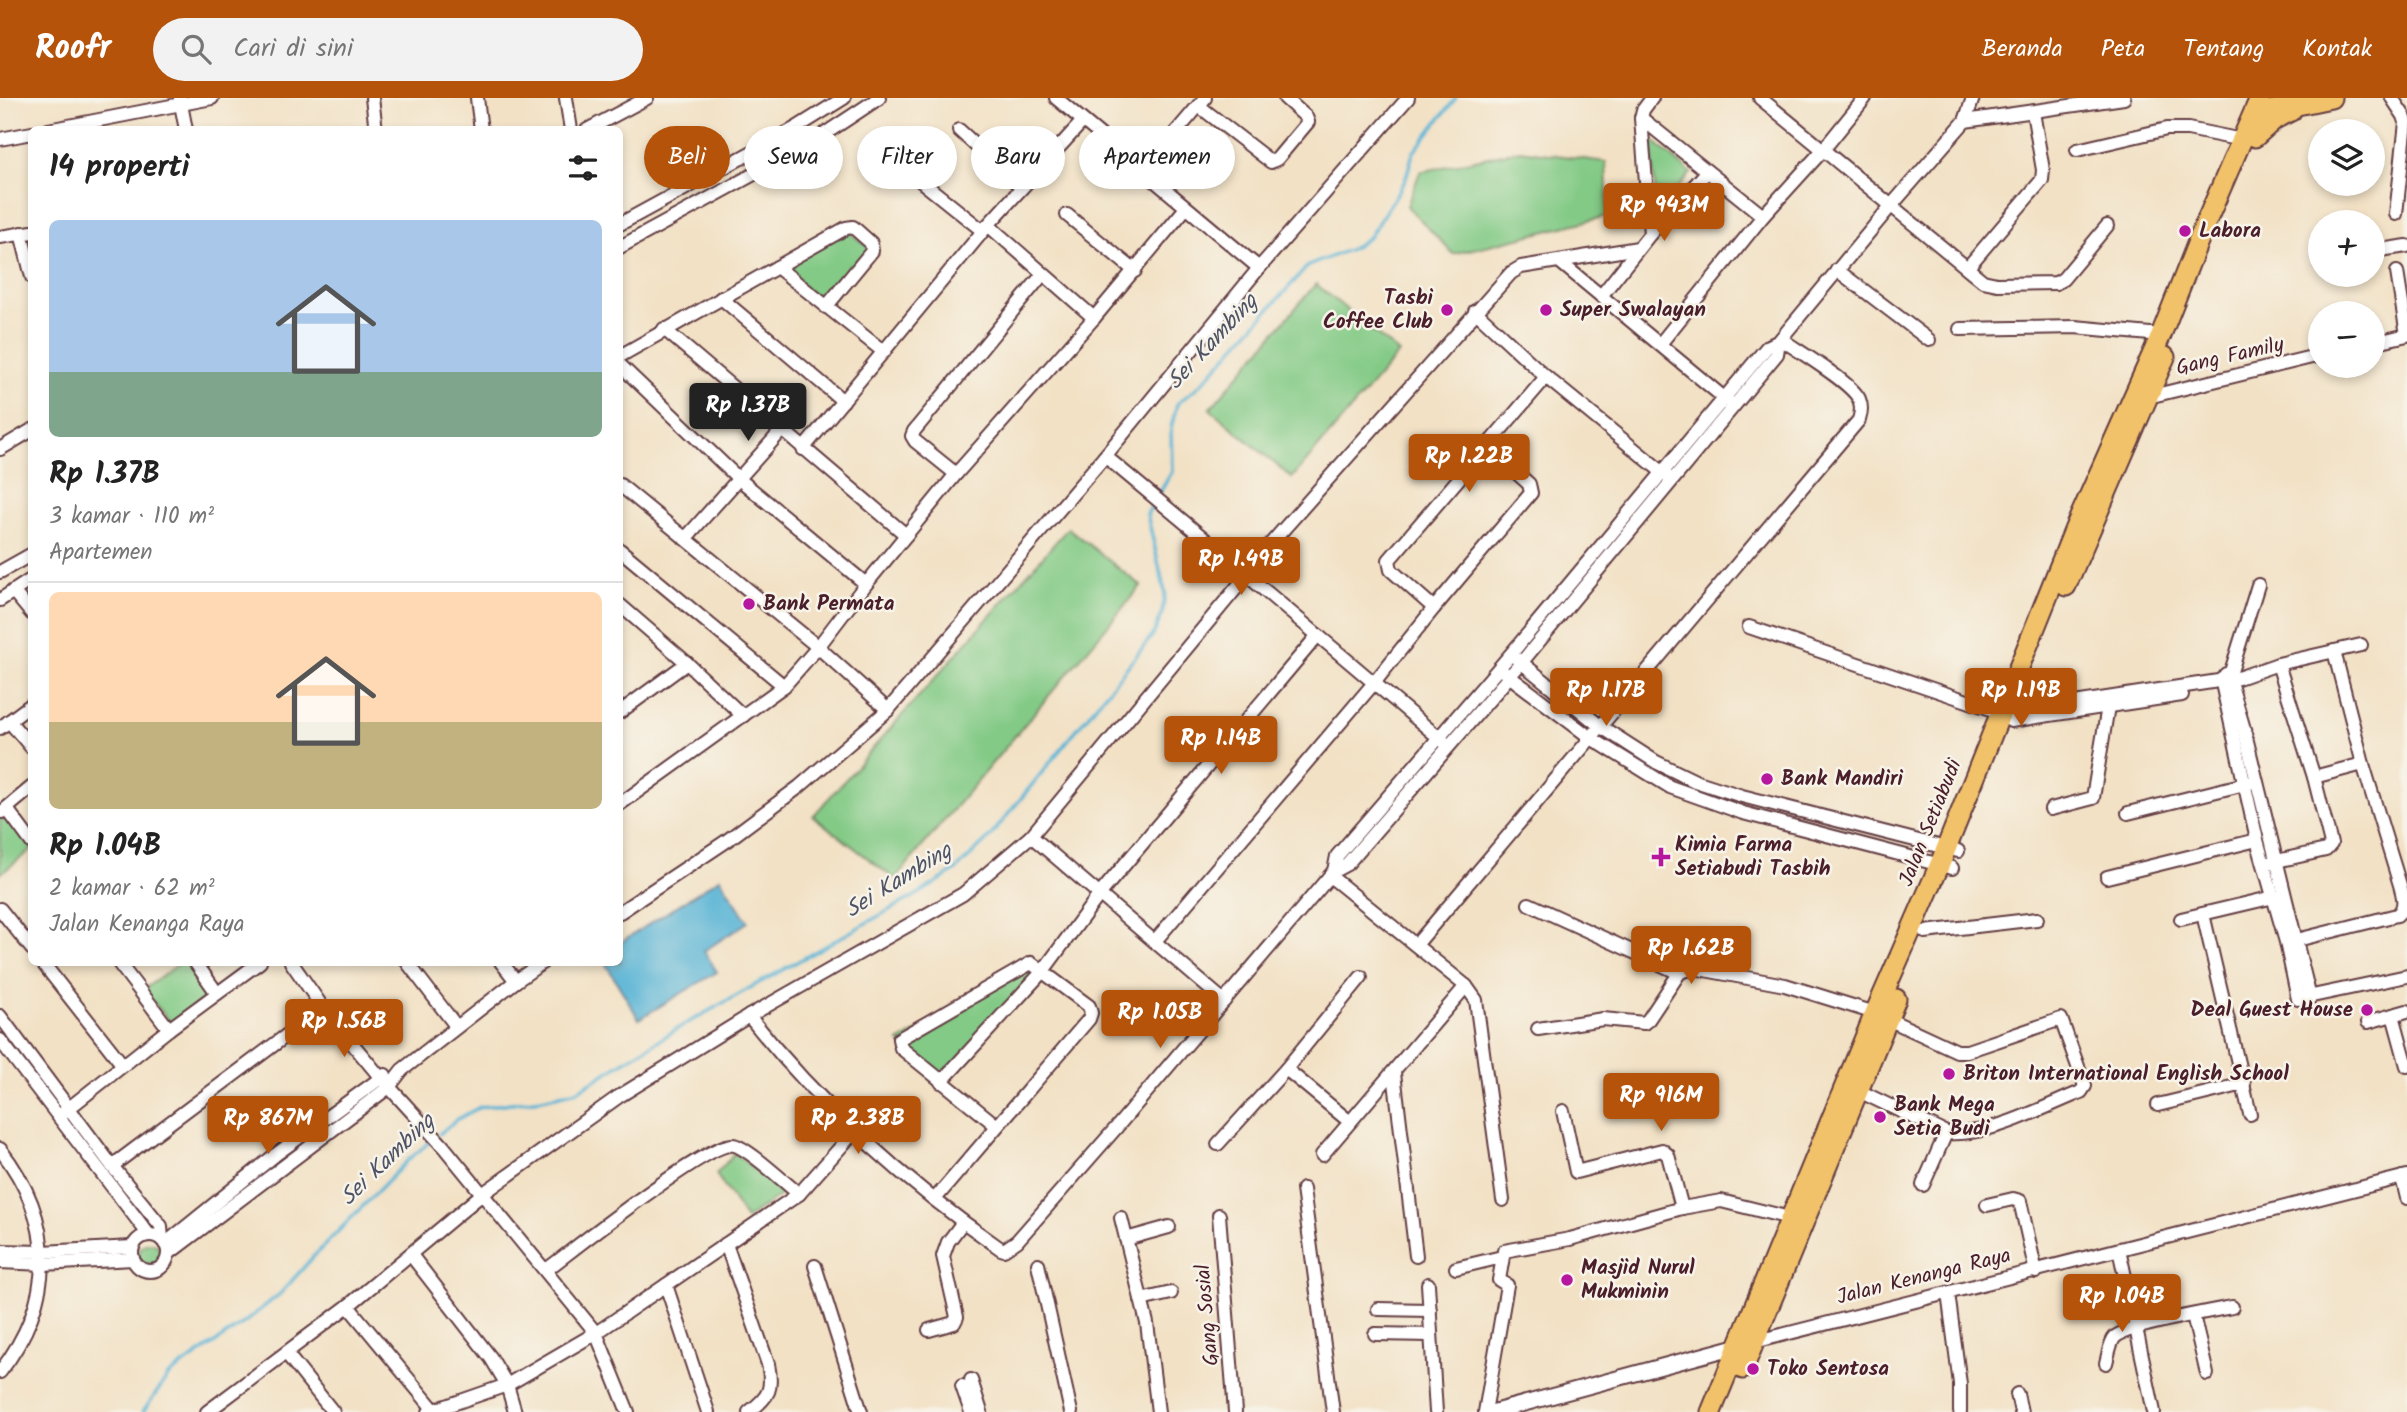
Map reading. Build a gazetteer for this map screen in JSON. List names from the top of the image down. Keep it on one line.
{"streets":{"main road":["Jalan Setiabudi"],"street":["Gang Family","Jalan Kenanga Raya","Gang Sosial"]},"crossings":[["Gang Family","Jalan Setiabudi"],["Jalan Setiabudi","Jalan Kenanga Raya"]],"water":["Sei Kambing"],"places":{"other":["Labora","Tasbi Coffee Club","Super Swalayan","Bank Permata","Bank Mandiri","Deal Guest House","Briton International English School","Bank Mega Setia Budi","Masjid Nurul Mukminin","Toko Sentosa"],"health":["Kimia Farma Setiabudi Tasbih"]},"page":{"header":"Roofr","search":"Cari di sini","nav":["Beranda","Peta","Tentang","Kontak"],"map_buttons":["+","−"],"chip":["Beli","Sewa","Filter","Baru","Apartemen"],"heading":"14 properti","price":["Rp 943M","Rp 1.37B","Rp 1.22B","Rp 1.49B","Rp 1.17B","Rp 1.19B","Rp 1.14B","Rp 1.62B","Rp 1.05B","Rp 1.56B","Rp 916M","Rp 867M","Rp 2.38B","Rp 1.04B"],"list":[{"name":"Rp 1.37B","note":"3 kamar · 110 m² · Apartemen"},{"name":"Rp 1.04B","note":"2 kamar · 62 m² · Jalan Kenanga Raya"}]}}
